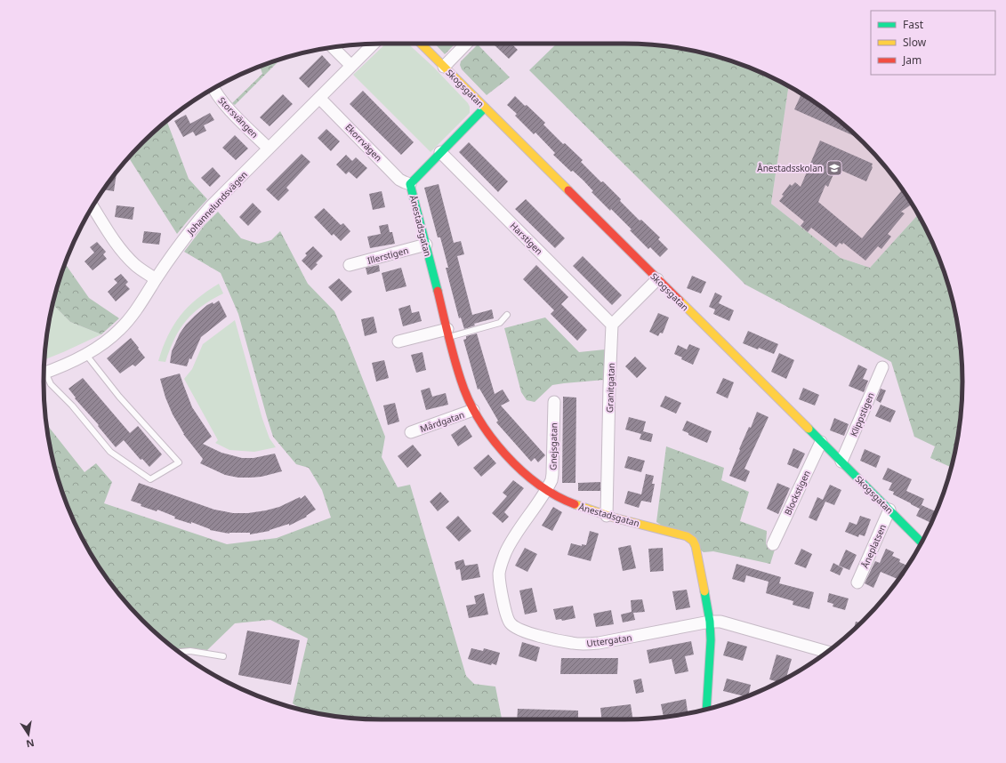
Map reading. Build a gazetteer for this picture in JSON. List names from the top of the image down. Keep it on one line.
{"streets":{"street":["Skogsgatan","Storsvängen","Ekorrvägen","Johannelundsvägen","Ånestadsgatan","Harstigen","Illerstigen","Granitgatan","Klippstigen","Mårdgatan","Gnejsgatan","Blockstigen","Åneplatsen","Uttergatan"]},"crossings":[["Skogsgatan","Ånestadsgatan"],["Skogsgatan","Klippstigen"],["Skogsgatan","Blockstigen"],["Skogsgatan","Åneplatsen"],["Storsvängen","Johannelundsvägen"],["Ekorrvägen","Johannelundsvägen"],["Ekorrvägen","Ånestadsgatan"],["Ånestadsgatan","Harstigen"],["Ånestadsgatan","Illerstigen"],["Ånestadsgatan","Granitgatan"],["Ånestadsgatan","Mårdgatan"],["Ånestadsgatan","Gnejsgatan"],["Ånestadsgatan","Uttergatan"],["Harstigen","Granitgatan"],["Gnejsgatan","Uttergatan"]],"places":{"school or university":["Ånestadsskolan"]},"legend":["Fast","Slow","Jam"],"north":"bottom"}
